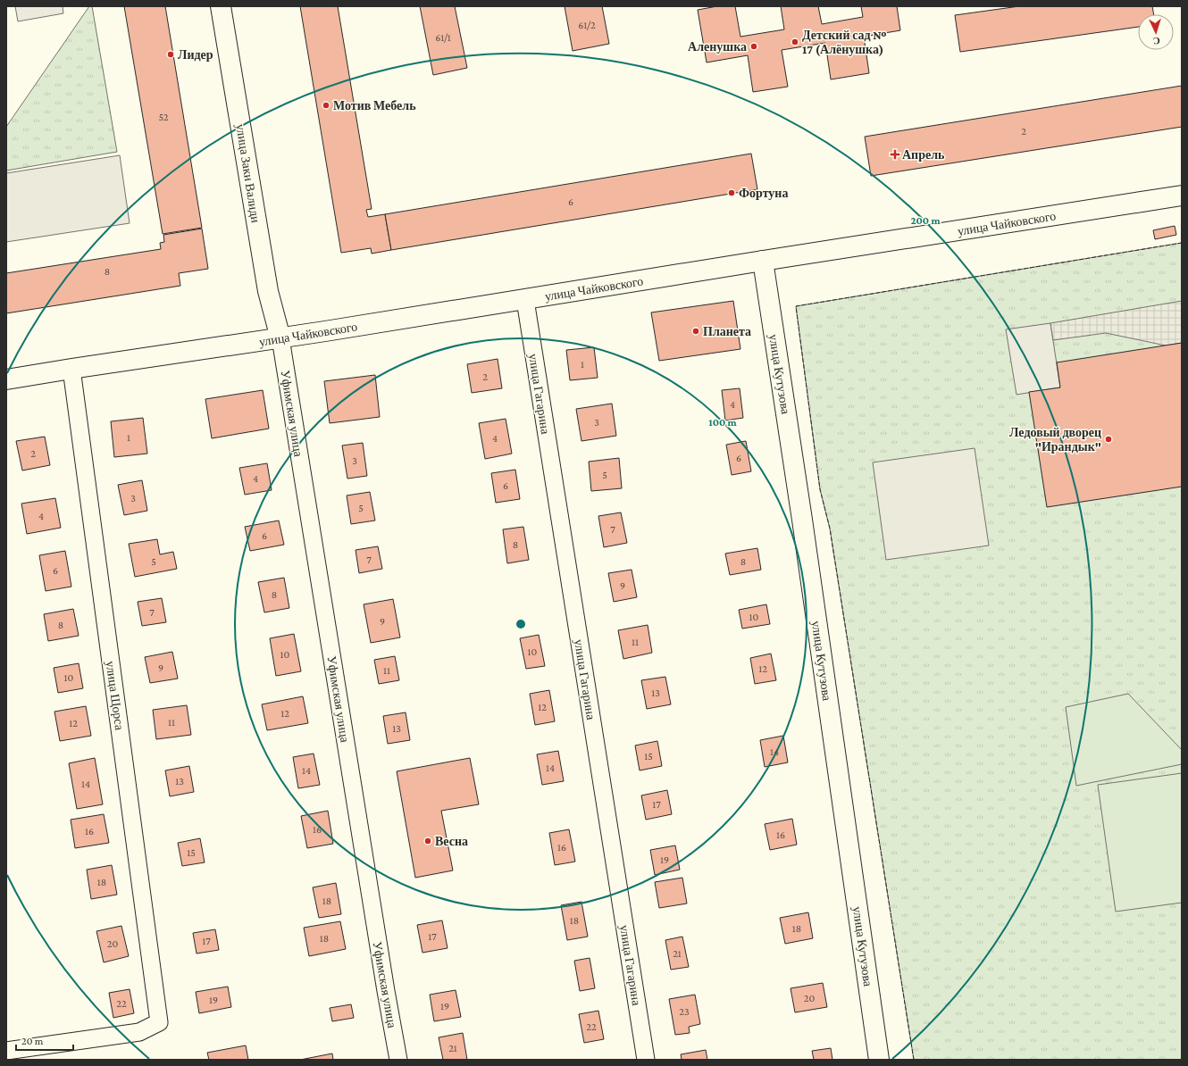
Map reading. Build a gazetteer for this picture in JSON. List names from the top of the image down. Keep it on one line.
{"streets":{"main road":["улица Заки Валиди","улица Чайковского","улица Кутузова"],"street":["улица Гагарина","Уфимская улица","улица Щорса"]},"crossings":[["улица Заки Валиди","улица Чайковского"],["улица Заки Валиди","Уфимская улица"],["улица Чайковского","улица Кутузова"],["улица Чайковского","улица Гагарина"],["улица Чайковского","Уфимская улица"],["улица Чайковского","улица Щорса"]],"places":{"other":["Детский сад № 17 (Алёнушка)","Аленушка","Лидер","Мотив Мебель","Фортуна","Планета","Ледовый дворец \"Ирандык\"","Весна"],"health":["Апрель"]},"house_numbers":["61/2","61/1","52","2","6","8","1","2","4","3","1","4","2","6","3","5","4","6","3","5","4","7","6","8","7","5","8","6","9","8","7","10","9","8","11","10","10","9","12","11","10","13","12","12","11","12","13","14","15","14","14","13","14","17","16","16","16","16","15","19","18","18","18","18","17","18","17","20","21","20","19","22","19","23","22","21"],"scale_bar":"20 m","north":"bottom","rings":["200 m","100 m"]}
